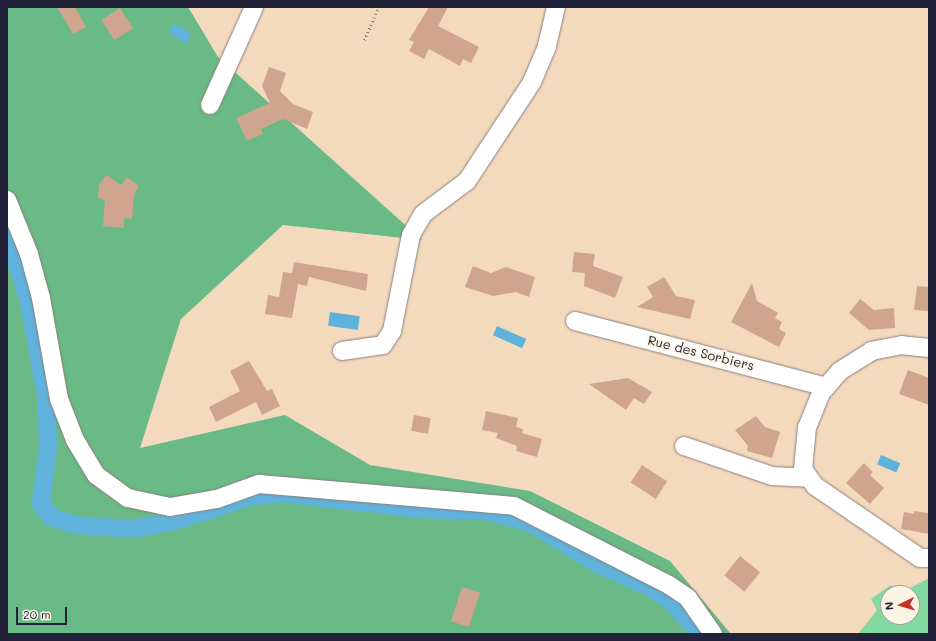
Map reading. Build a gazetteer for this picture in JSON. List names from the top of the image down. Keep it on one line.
{"streets":{"street":["Rue des Sorbiers"]},"scale_bar":"20 m","north":"left"}
